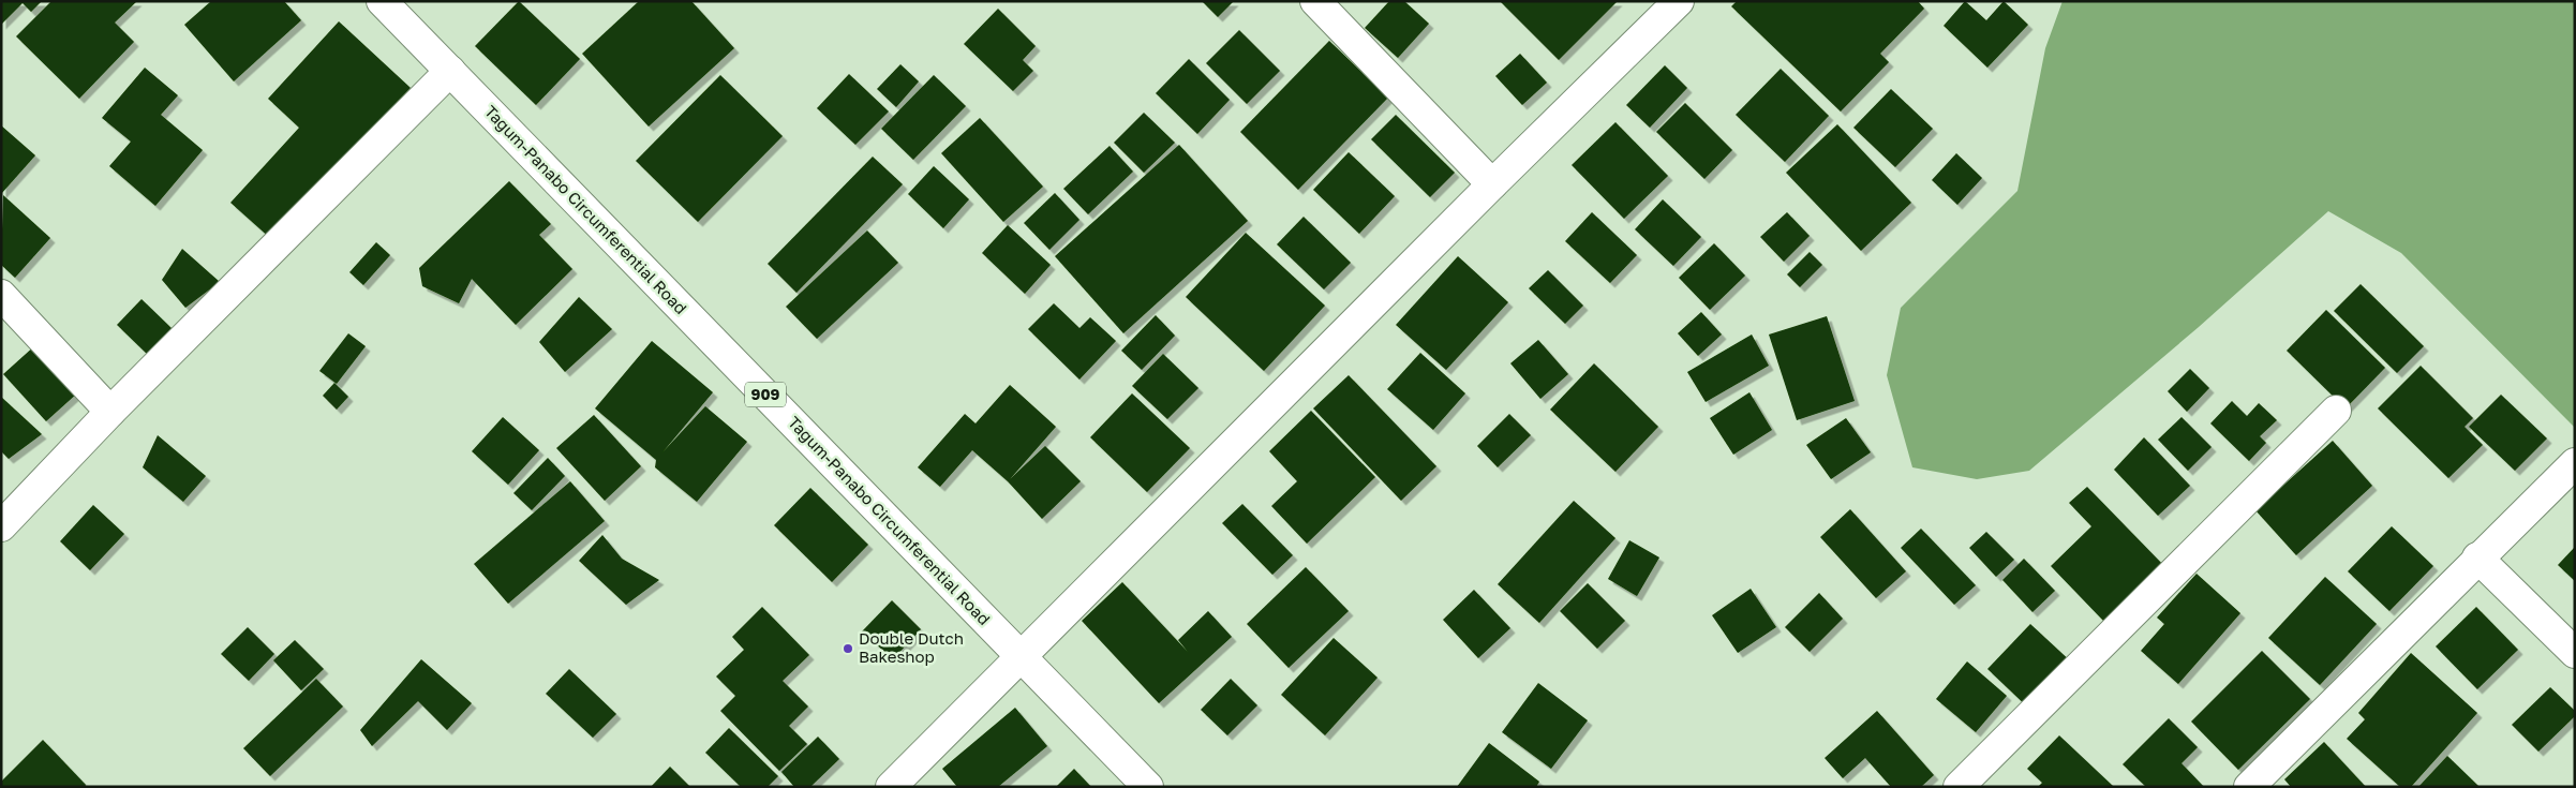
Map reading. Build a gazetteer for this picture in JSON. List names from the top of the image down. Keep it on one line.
{"streets":{"street":["Tagum-Panabo Circumferential Road","909"]},"places":["Double Dutch Bakeshop"]}
